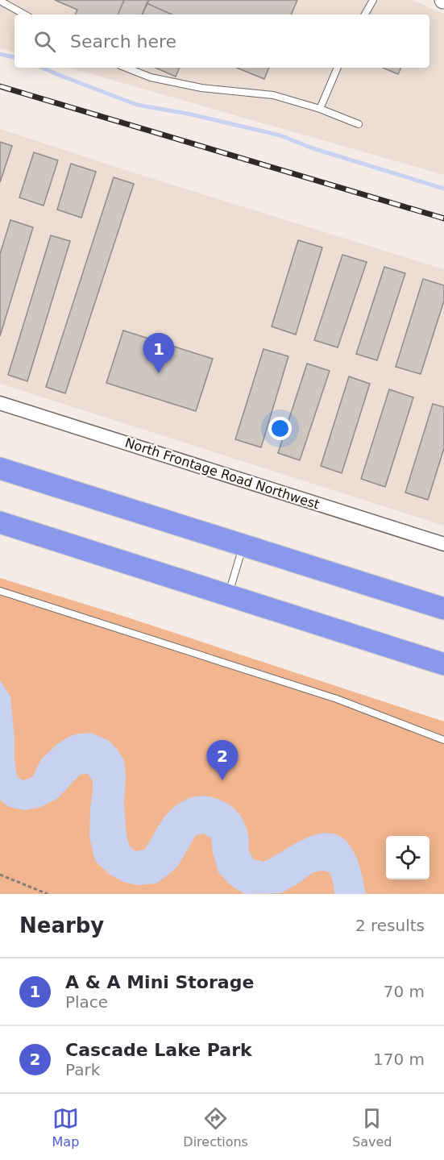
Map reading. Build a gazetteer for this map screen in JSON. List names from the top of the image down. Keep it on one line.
{"streets":{"street":["North Frontage Road Northwest"]},"page":{"search":"Search here","pins":["1","2"],"heading":["Nearby","2 results"],"list":[{"mark":"1","name":"A & A Mini Storage","note":"Place","value":"70 m"},{"mark":"2","name":"Cascade Lake Park","note":"Park","value":"170 m"}],"nav":["Map","Directions","Saved"]}}
